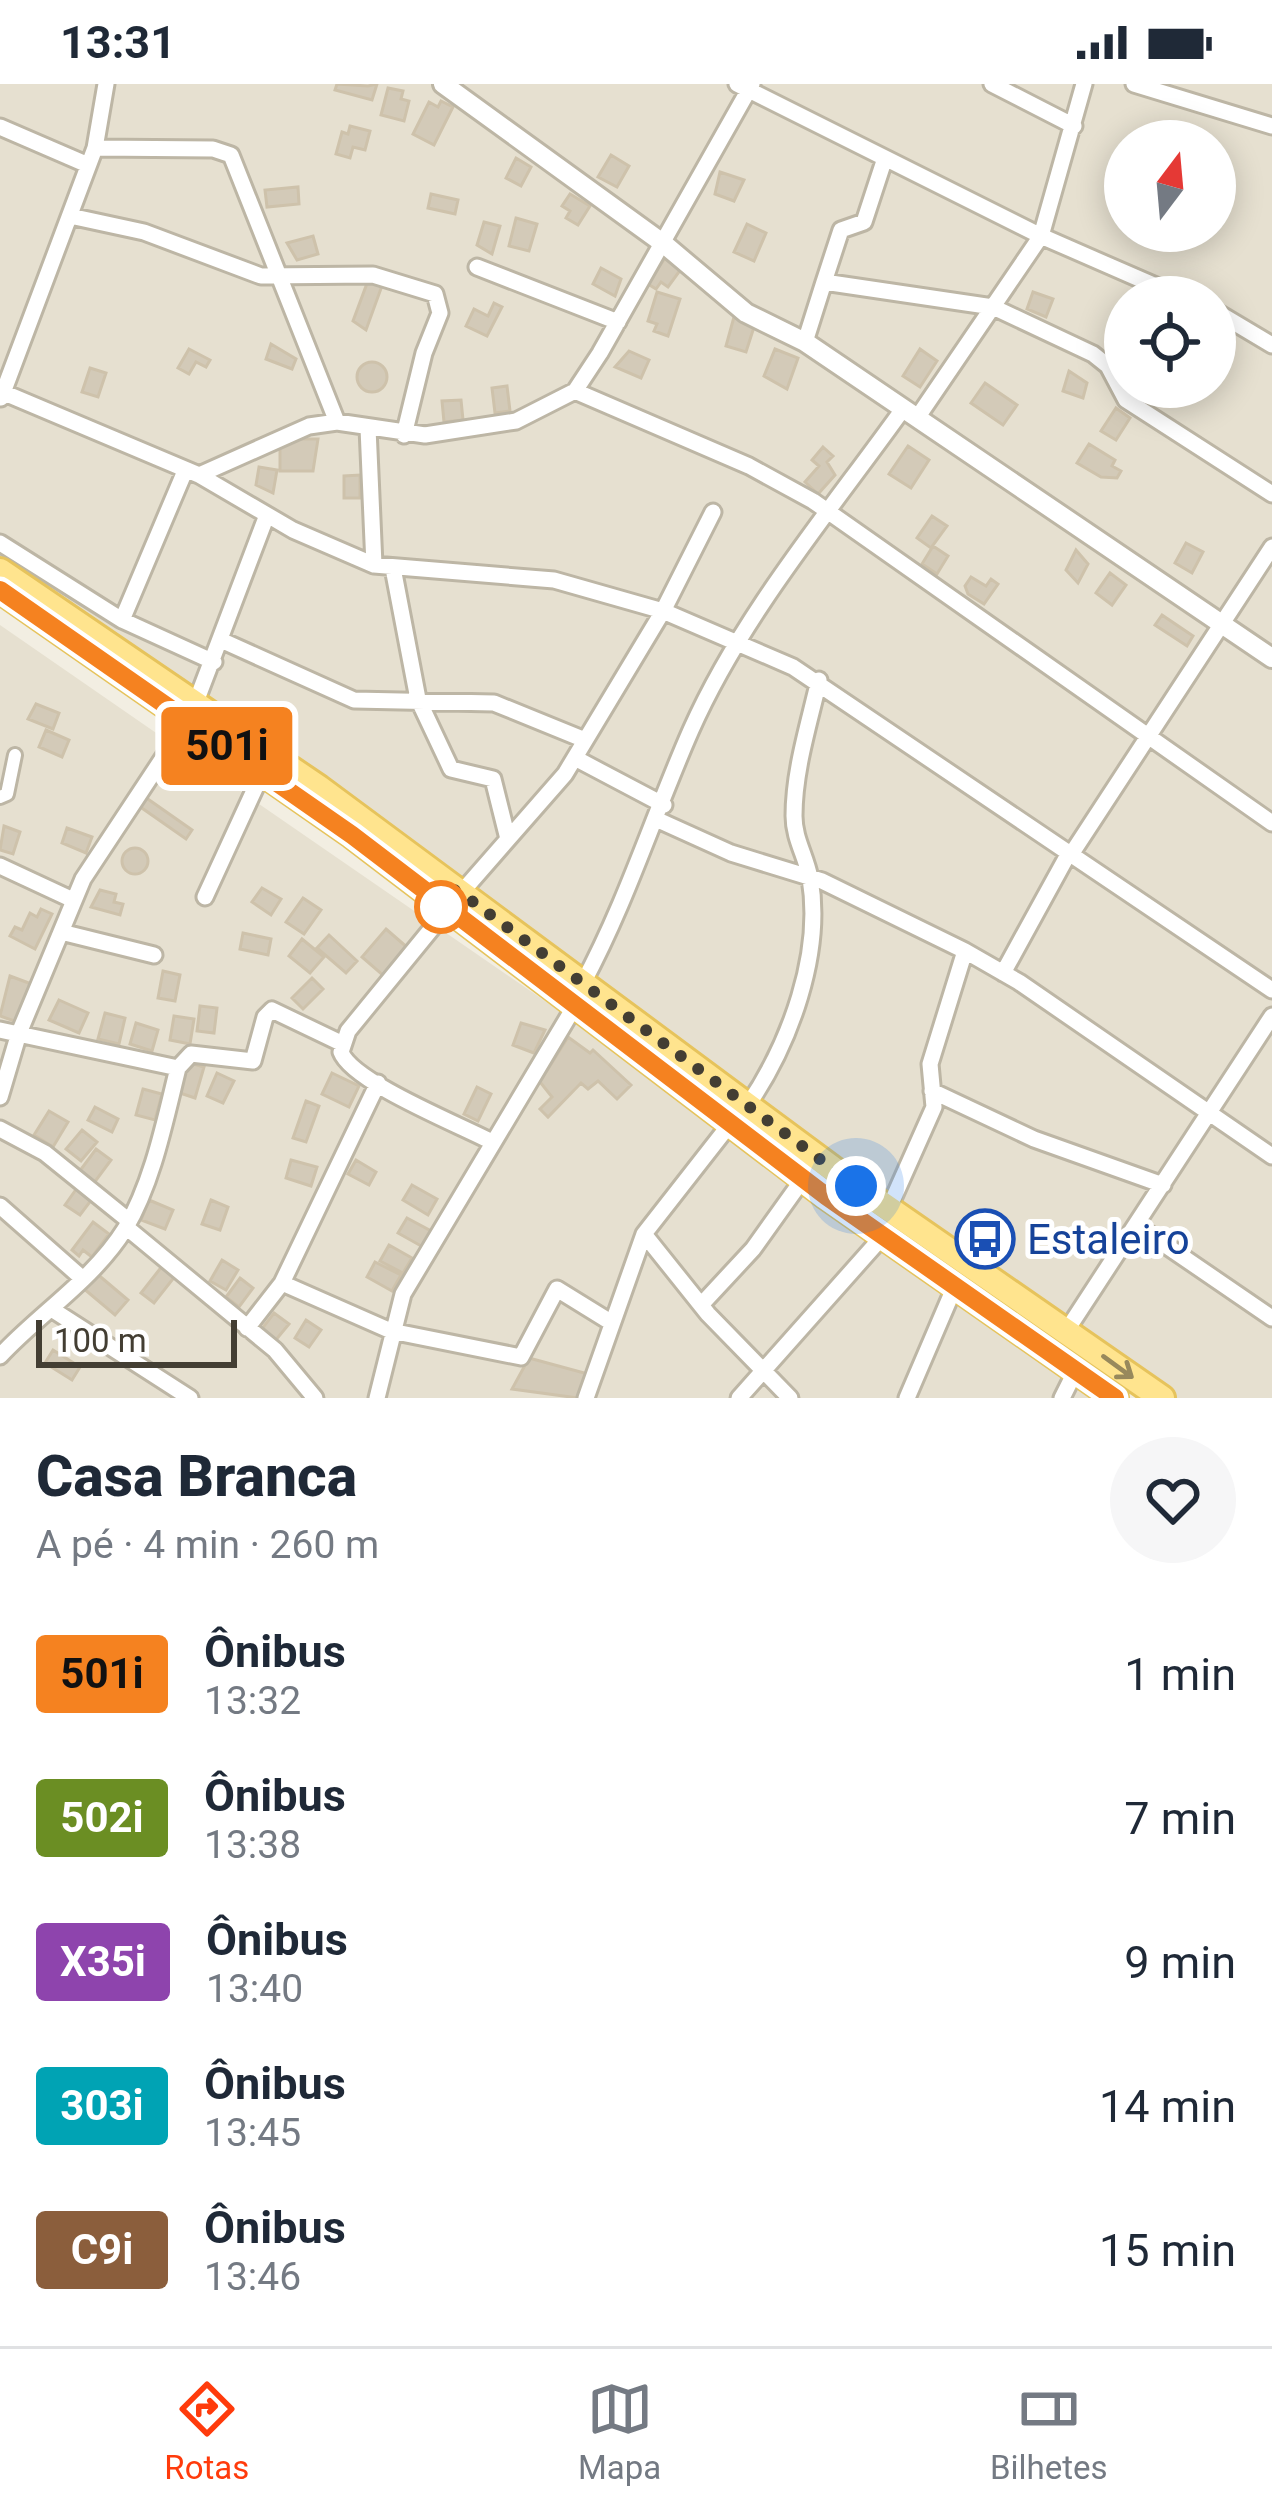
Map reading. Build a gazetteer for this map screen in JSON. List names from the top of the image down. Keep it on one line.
{"places":{"bus stop":["Estaleiro"]},"lines":["bus line 501i"],"scale_bar":"100 m","north":"top","page":{"status":"13:31","on_map":"501i","scale":"100 m","heading":["Casa Branca","A pé · 4 min · 260 m"],"list":[{"mark":"501i","name":"Ônibus","note":"13:32","value":"1 min"},{"mark":"502i","name":"Ônibus","note":"13:38","value":"7 min"},{"mark":"X35i","name":"Ônibus","note":"13:40","value":"9 min"},{"mark":"303i","name":"Ônibus","note":"13:45","value":"14 min"},{"mark":"C9i","name":"Ônibus","note":"13:46","value":"15 min"}],"tabs":["Rotas","Mapa","Bilhetes"]}}
